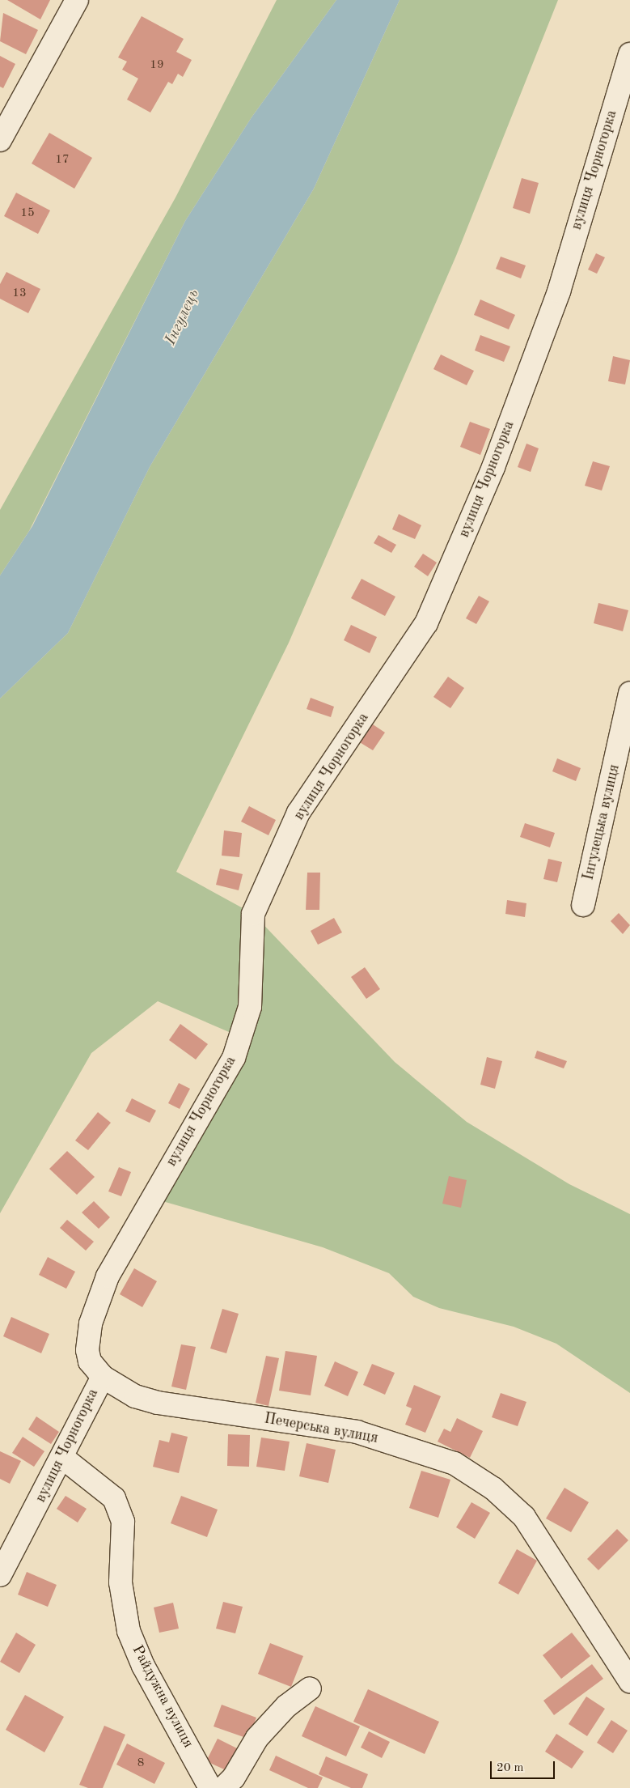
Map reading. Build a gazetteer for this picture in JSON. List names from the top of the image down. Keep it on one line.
{"streets":{"street":["вулиця Чорногорка","Інгулецька вулиця","Печерська вулиця","Райдужна вулиця"]},"crossings":[["вулиця Чорногорка","Печерська вулиця"],["вулиця Чорногорка","Райдужна вулиця"]],"water":["Інгулець"],"house_numbers":["19","17","15","13","8"],"scale_bar":"20 m"}
